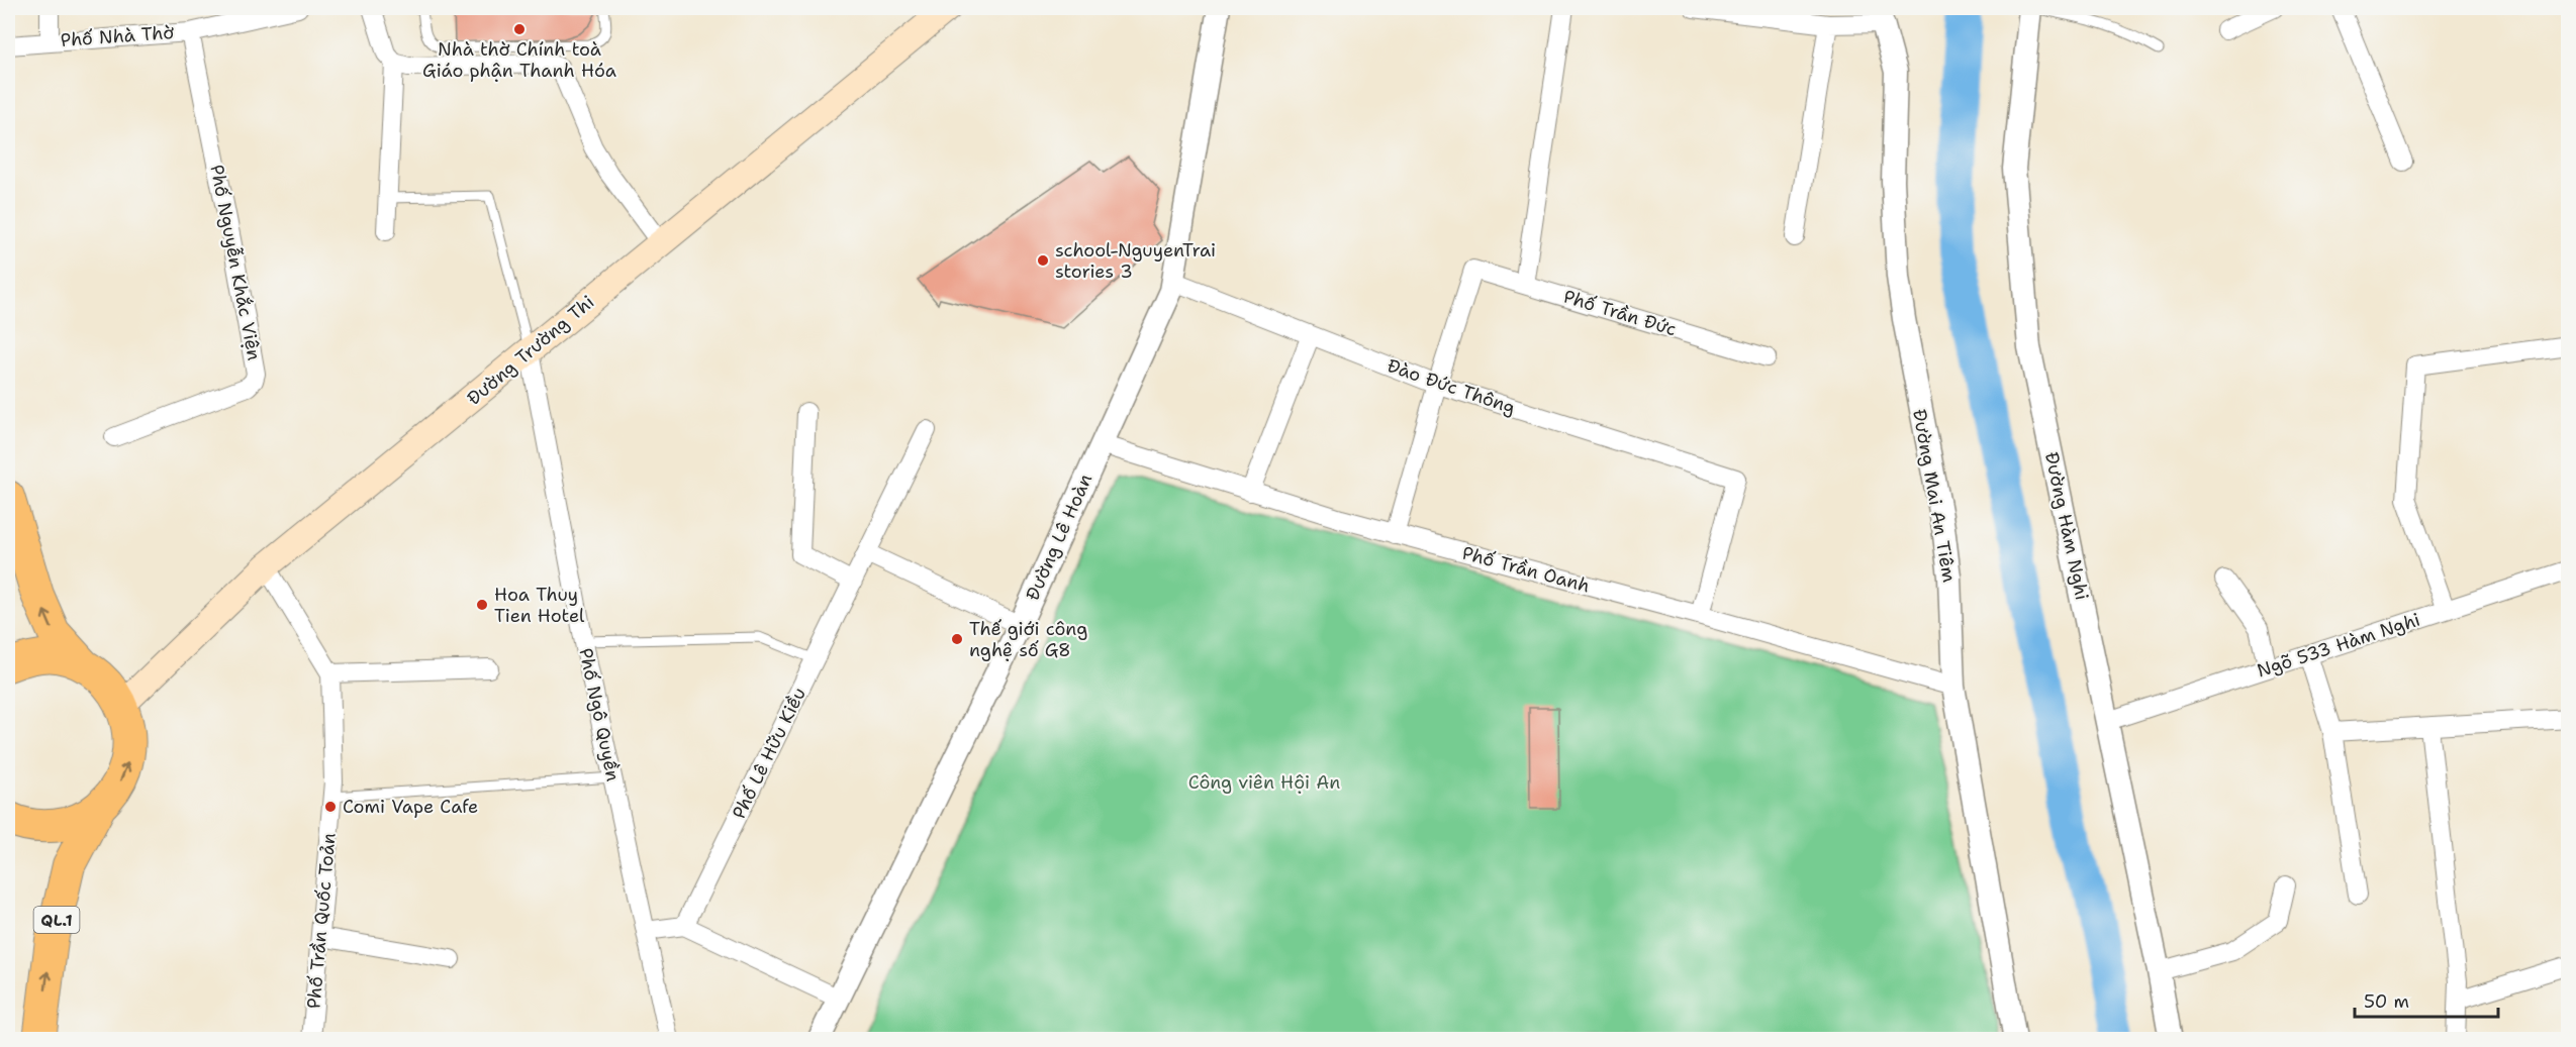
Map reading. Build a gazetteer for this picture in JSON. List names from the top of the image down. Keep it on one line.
{"streets":{"highway":["QL.1"],"main road":["Đường Trường Thi"],"street":["Phố Nhà Thờ","Phố Nguyễn Khắc Viện","Phố Trần Đức","Đào Đức Thông","Đường Mai An Tiêm","Đường Hàm Nghi","Đường Lê Hoàn","Phố Trần Oanh","Ngõ 533 Hàm Nghi","Phố Ngô Quyền","Phố Lê Hữu Kiều","Phố Trần Quốc Toản"]},"crossings":[["Phố Nhà Thờ","Phố Nguyễn Khắc Viện"],["Phố Trần Đức","Đào Đức Thông"],["Đường Trường Thi","Phố Ngô Quyền"],["Đào Đức Thông","Đường Lê Hoàn"],["Đào Đức Thông","Phố Trần Oanh"],["Đường Mai An Tiêm","Phố Trần Oanh"],["Đường Hàm Nghi","Ngõ 533 Hàm Nghi"],["Đường Lê Hoàn","Phố Trần Oanh"]],"parks":["Công viên Hội An"],"places":["Nhà thờ Chính toà Giáo phận Thanh Hóa","school-NguyenTrai stories 3","Hoa Thuy Tien Hotel","Thế giới công nghệ số G8","Comi Vape Cafe"],"scale_bar":"50 m"}
